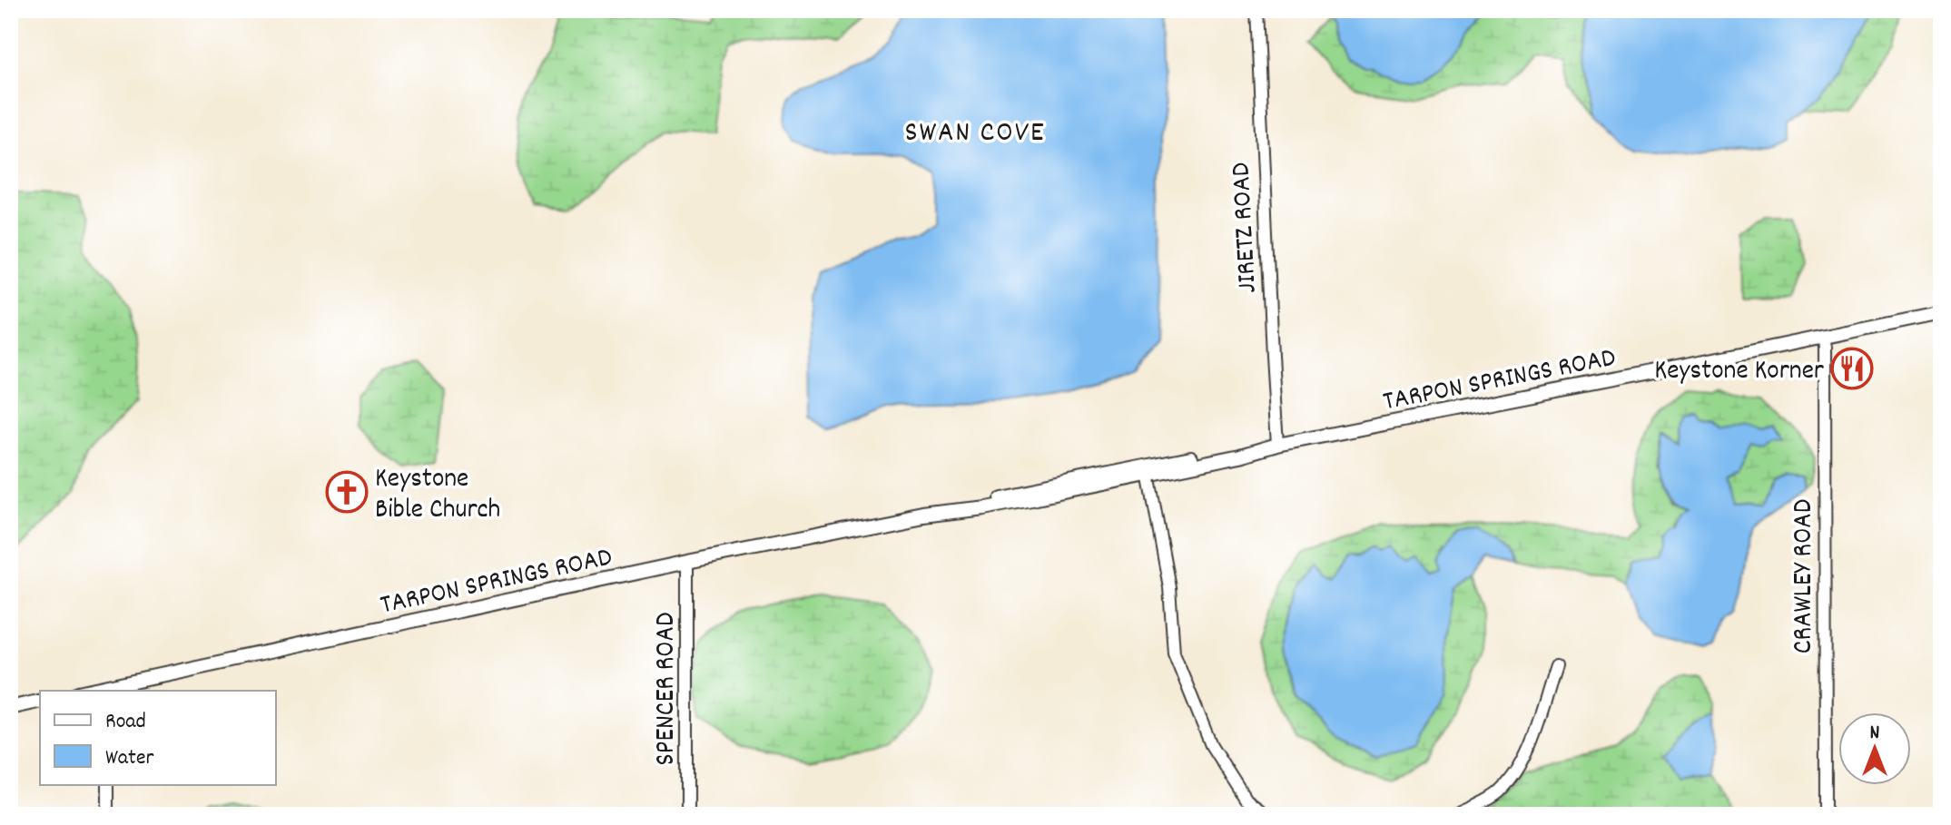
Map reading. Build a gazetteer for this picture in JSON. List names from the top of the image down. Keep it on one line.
{"streets":{"main road":["TARPON SPRINGS ROAD"],"street":["JIRETZ ROAD","CRAWLEY ROAD","SPENCER ROAD"]},"crossings":[["JIRETZ ROAD","TARPON SPRINGS ROAD"],["TARPON SPRINGS ROAD","CRAWLEY ROAD"],["TARPON SPRINGS ROAD","SPENCER ROAD"]],"districts":["SWAN COVE"],"places":{"restaurant":["Keystone Korner"],"church":["Keystone Bible Church"]},"legend":["Road","Water"],"north":"top"}
